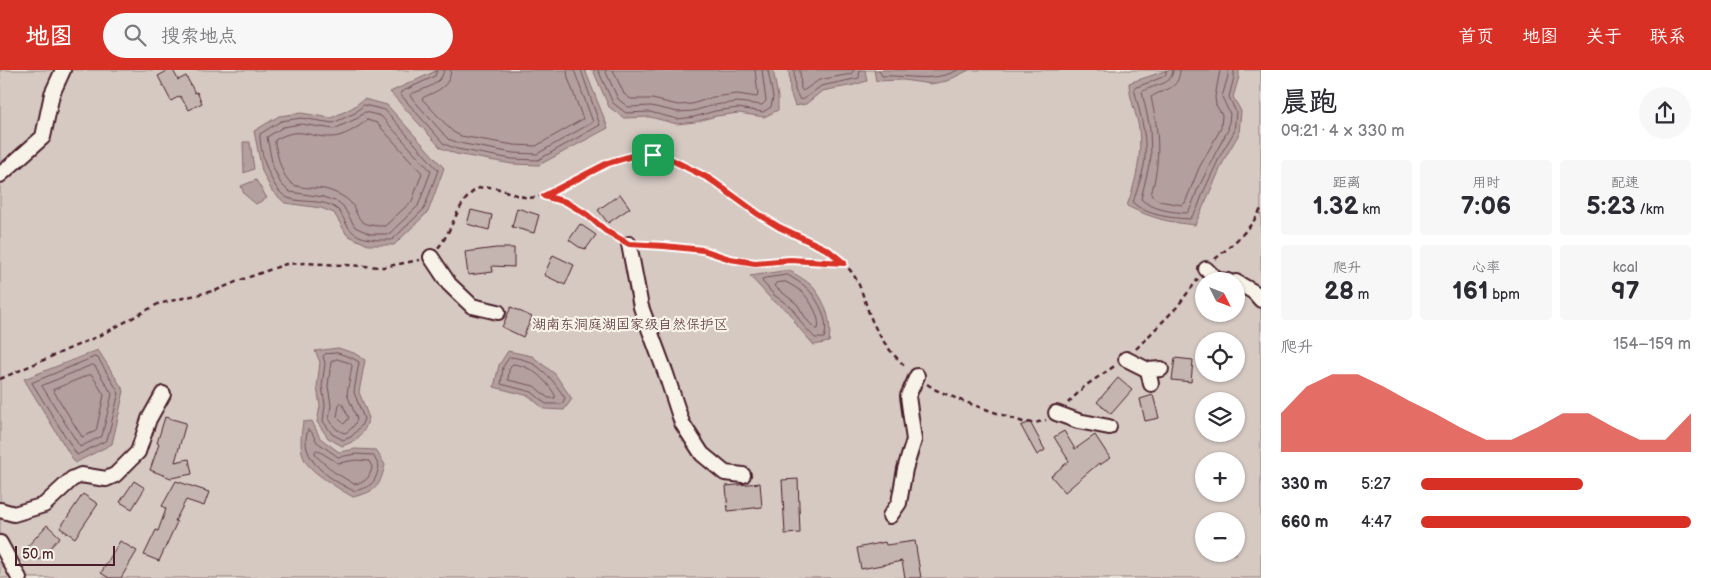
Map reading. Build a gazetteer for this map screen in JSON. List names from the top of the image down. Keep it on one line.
{"parks":["湖南东洞庭湖国家级自然保护区"],"scale_bar":"50 m","north":"bottom right","page":{"header":"地图","search":"搜索地点","nav":["首页","地图","关于","联系"],"heading":["晨跑","09:21 · 4 × 330 m"],"stats":[["距离","1.32 km"],["用时","7:06"],["配速","5:23 /km"],["爬升","28 m"],["心率","161 bpm"],["kcal","97"]],"map_buttons":["+","−"],"chart":["爬升","154–159 m"],"list":[{"name":"330 m","note":"5:27"},{"name":"660 m","note":"4:47"}],"scale":"50 m"}}
